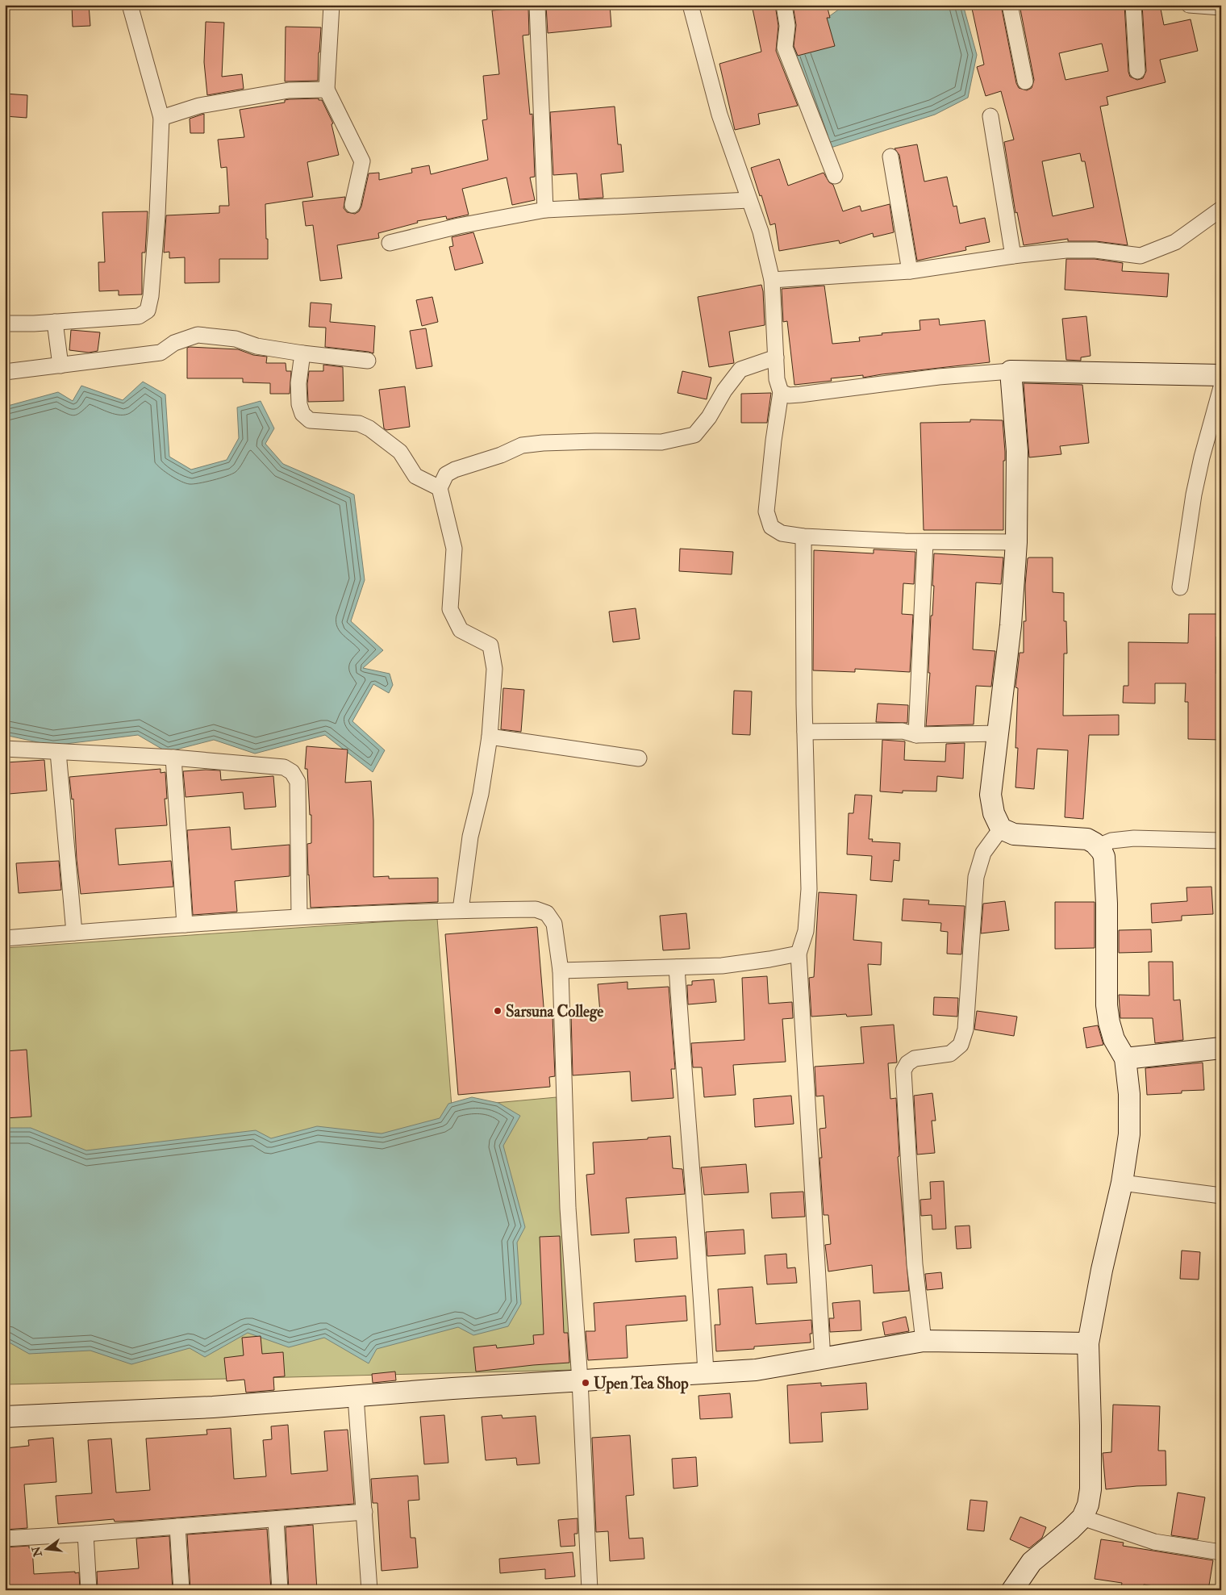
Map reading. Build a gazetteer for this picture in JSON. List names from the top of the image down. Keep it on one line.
{"places":["Sarsuna College","Upen Tea Shop"],"north":"left"}
